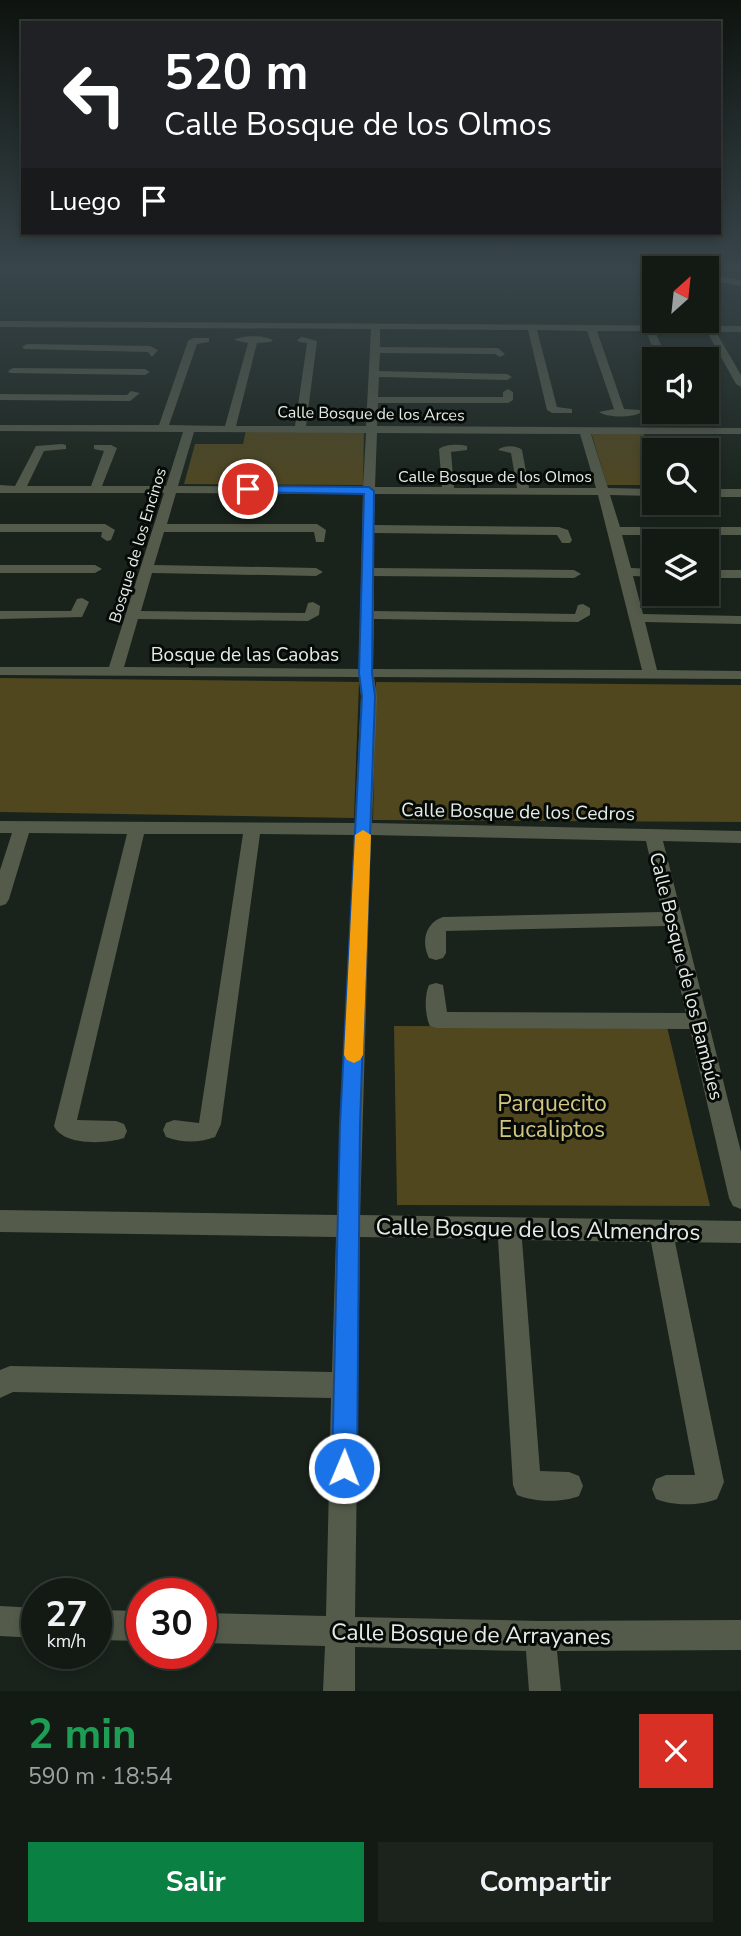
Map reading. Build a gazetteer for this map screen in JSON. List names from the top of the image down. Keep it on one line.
{"streets":{"street":["Calle Bosque de los Arces","Calle Bosque de los Olmos","Bosque de los Encinos","Bosque de las Caobas","Calle Bosque de los Cedros","Calle Bosque de los Bambúes","Calle Bosque de los Almendros","Calle Bosque de Arrayanes"]},"crossings":[["Calle Bosque de los Arces","Bosque de los Encinos"],["Calle Bosque de los Olmos","Bosque de los Encinos"],["Bosque de los Encinos","Bosque de las Caobas"],["Calle Bosque de los Cedros","Calle Bosque de los Bambúes"]],"parks":["Parquecito Eucaliptos"],"north":"top right","page":{"turn":["520 m","Calle Bosque de los Olmos"],"then":"Luego","speed":"27 km/h","limit":"30","heading":["2 min","590 m · 18:54"],"buttons":["Salir","Compartir"]}}
